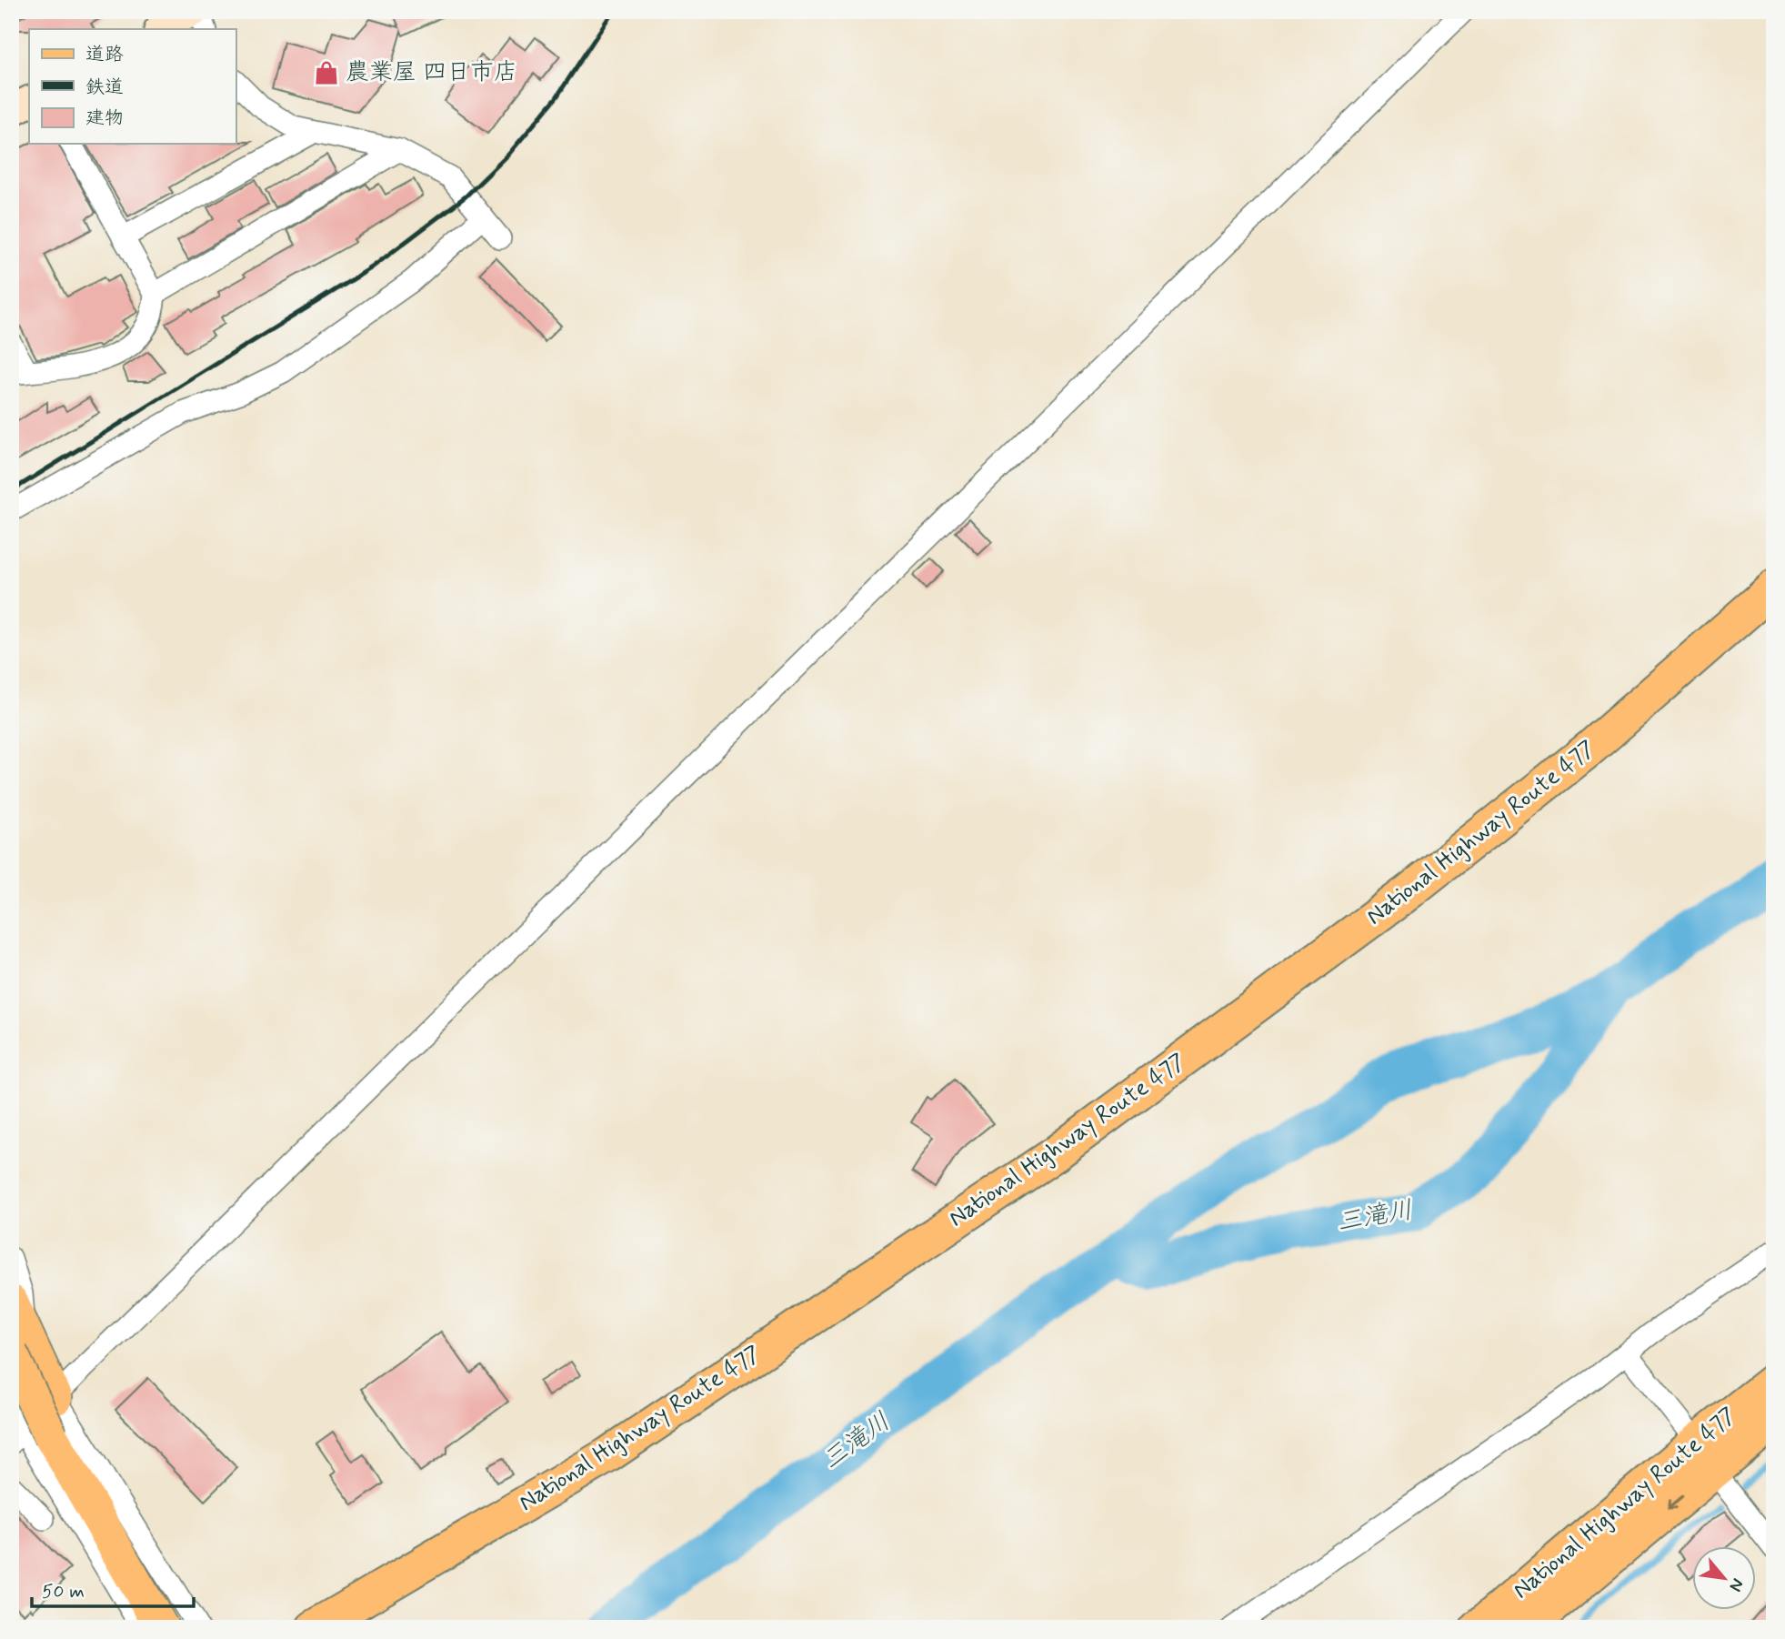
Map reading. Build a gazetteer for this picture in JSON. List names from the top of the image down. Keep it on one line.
{"streets":{"highway":["National Highway Route 477"]},"water":["三滝川"],"places":{"shop":["農業屋 四日市店"]},"legend":["道路","鉄道","建物"],"scale_bar":"50 m","north":"bottom right"}
